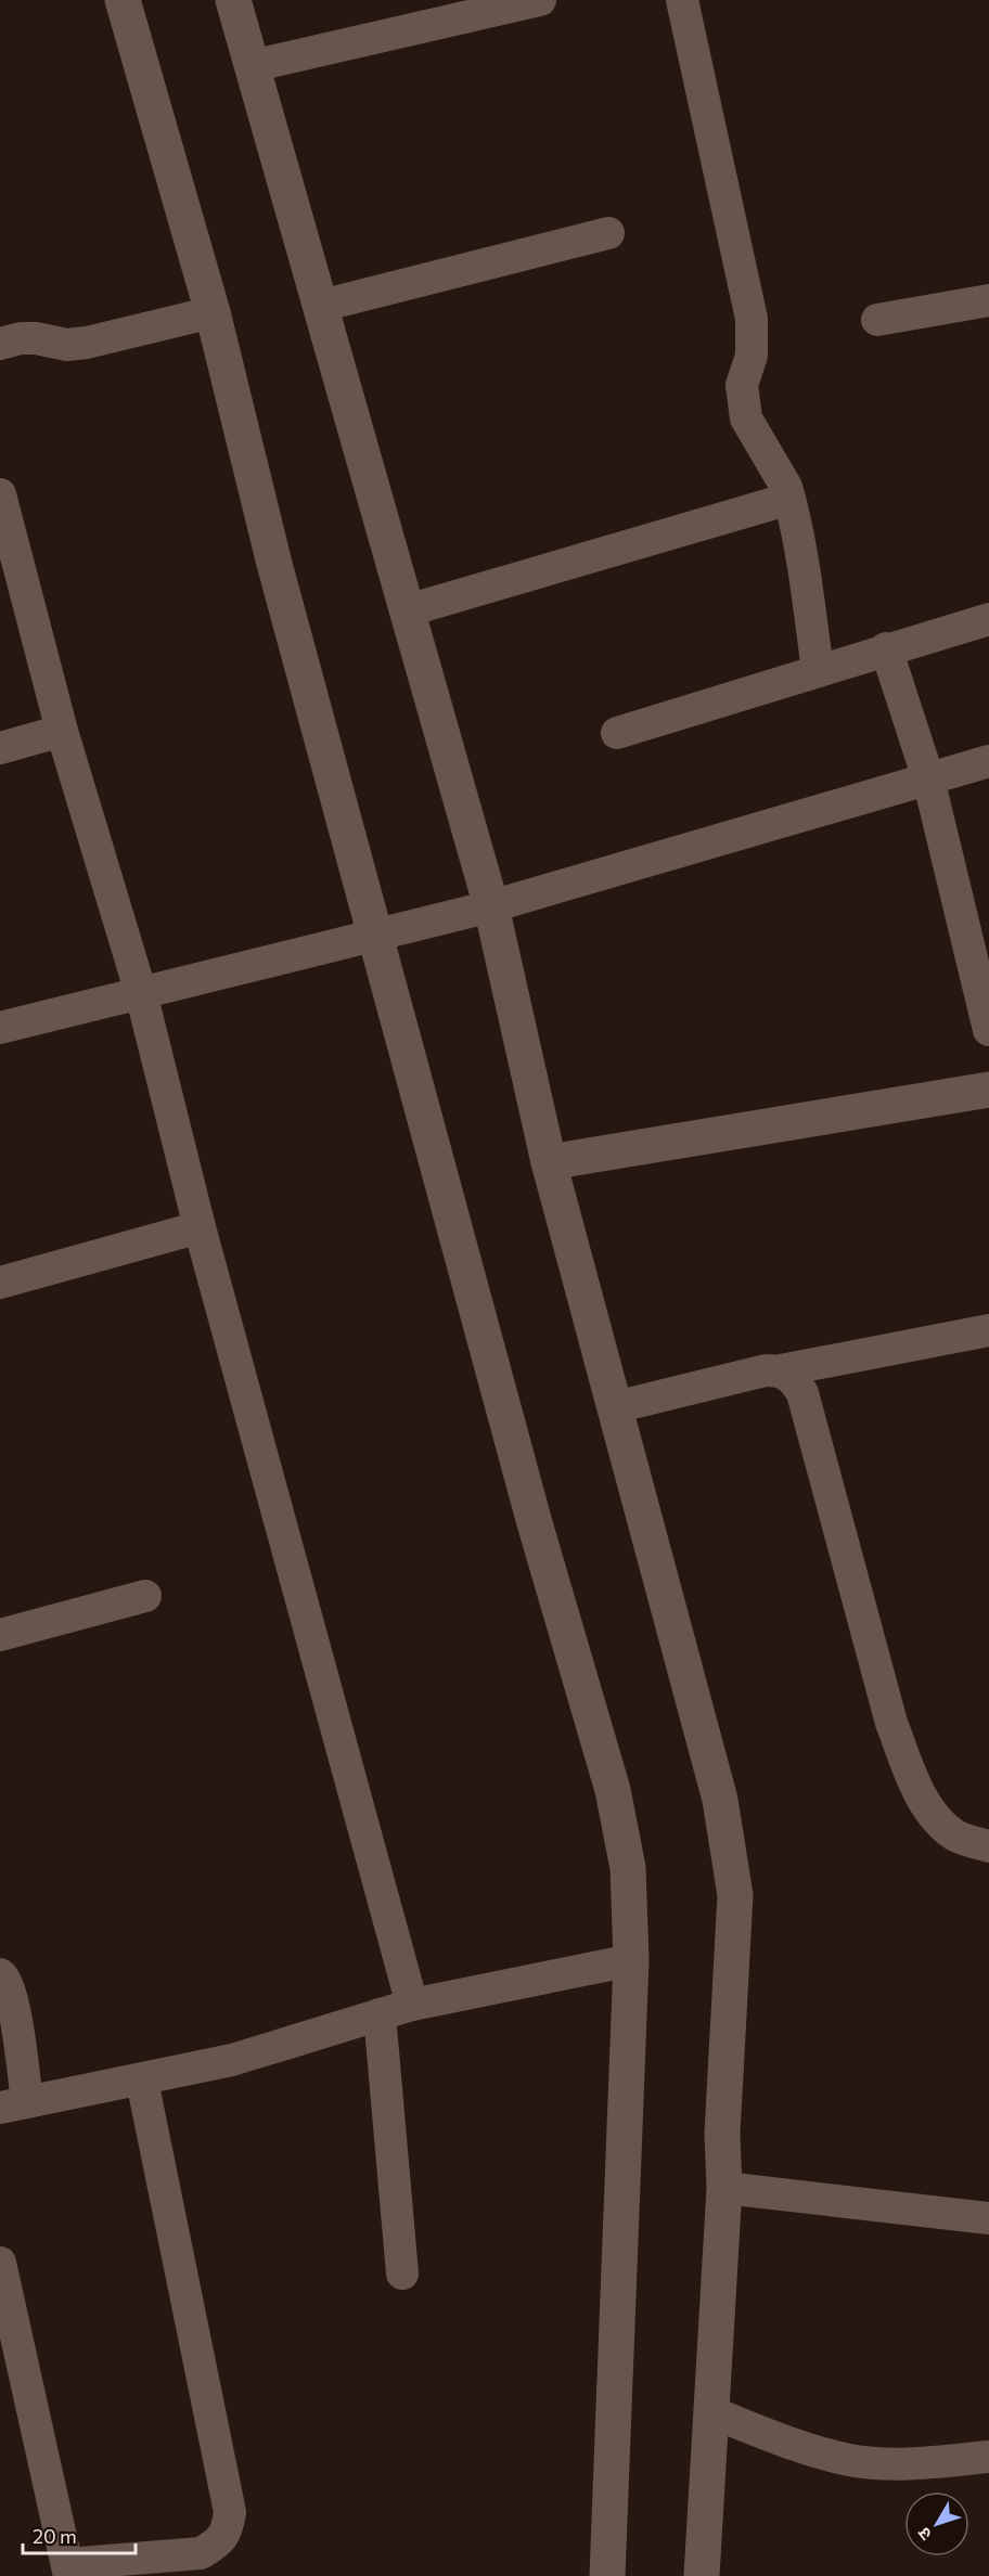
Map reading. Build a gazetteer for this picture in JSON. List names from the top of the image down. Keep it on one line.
{"scale_bar":"20 m","north":"bottom left"}
